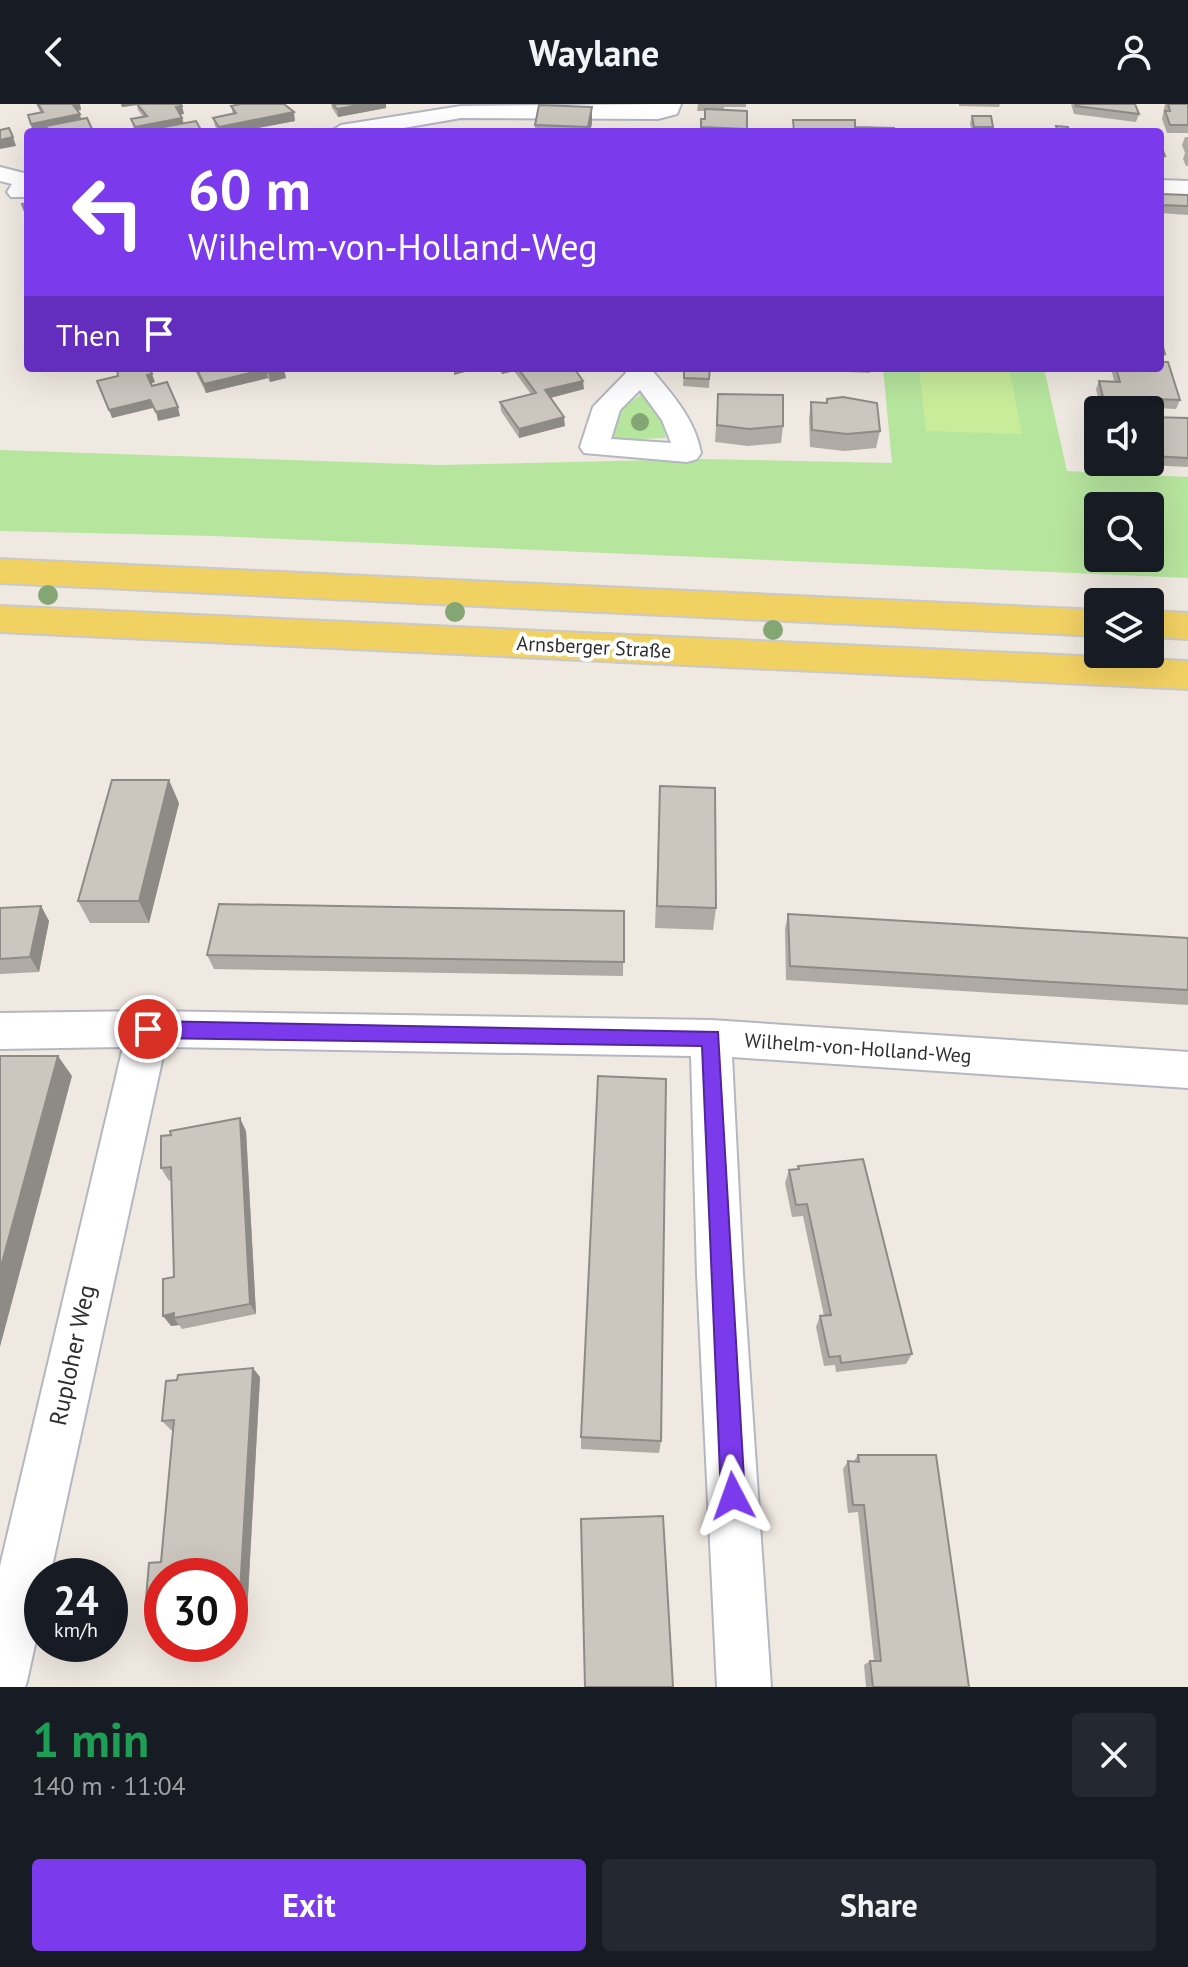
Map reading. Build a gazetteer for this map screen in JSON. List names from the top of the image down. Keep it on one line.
{"streets":{"main road":["Arnsberger Straße"],"street":["Wilhelm-von-Holland-Weg","Ruploher Weg"]},"crossings":[["Wilhelm-von-Holland-Weg","Ruploher Weg"]],"page":{"header":"Waylane","turn":["60 m","Wilhelm-von-Holland-Weg"],"then":"Then","speed":"24 km/h","limit":"30","heading":["1 min","140 m · 11:04"],"buttons":["Exit","Share"]}}
